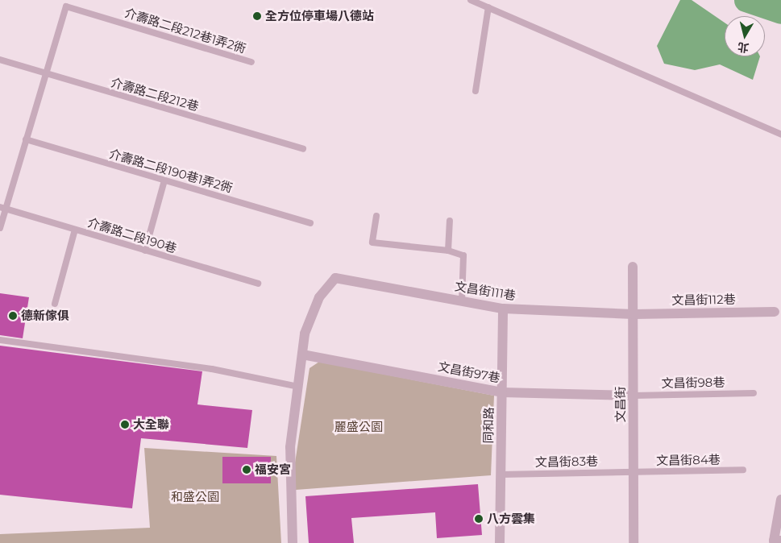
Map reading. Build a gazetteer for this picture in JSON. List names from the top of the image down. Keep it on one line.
{"streets":{"street":["文昌街111巷","文昌街112巷","文昌街97巷","文昌街","同和路"],"lane":["介壽路二段212巷1弄2衖","介壽路二段212巷","介壽路二段190巷1弄2衖","介壽路二段190巷","文昌街98巷","文昌街84巷","文昌街83巷"]},"crossings":[["介壽路二段212巷1弄2衖","介壽路二段212巷"],["文昌街111巷","文昌街112巷"],["文昌街111巷","文昌街97巷"],["文昌街111巷","文昌街"],["文昌街111巷","同和路"],["文昌街112巷","文昌街"],["文昌街97巷","文昌街98巷"],["文昌街97巷","文昌街"],["文昌街97巷","同和路"],["文昌街98巷","文昌街"],["文昌街","文昌街84巷"],["文昌街","文昌街83巷"],["同和路","文昌街83巷"],["文昌街84巷","文昌街83巷"]],"parks":["麗盛公園","和盛公園"],"places":["全方位停車場八德站","德新傢俱","大全聯","福安宮","八方雲集"],"north":"bottom"}
